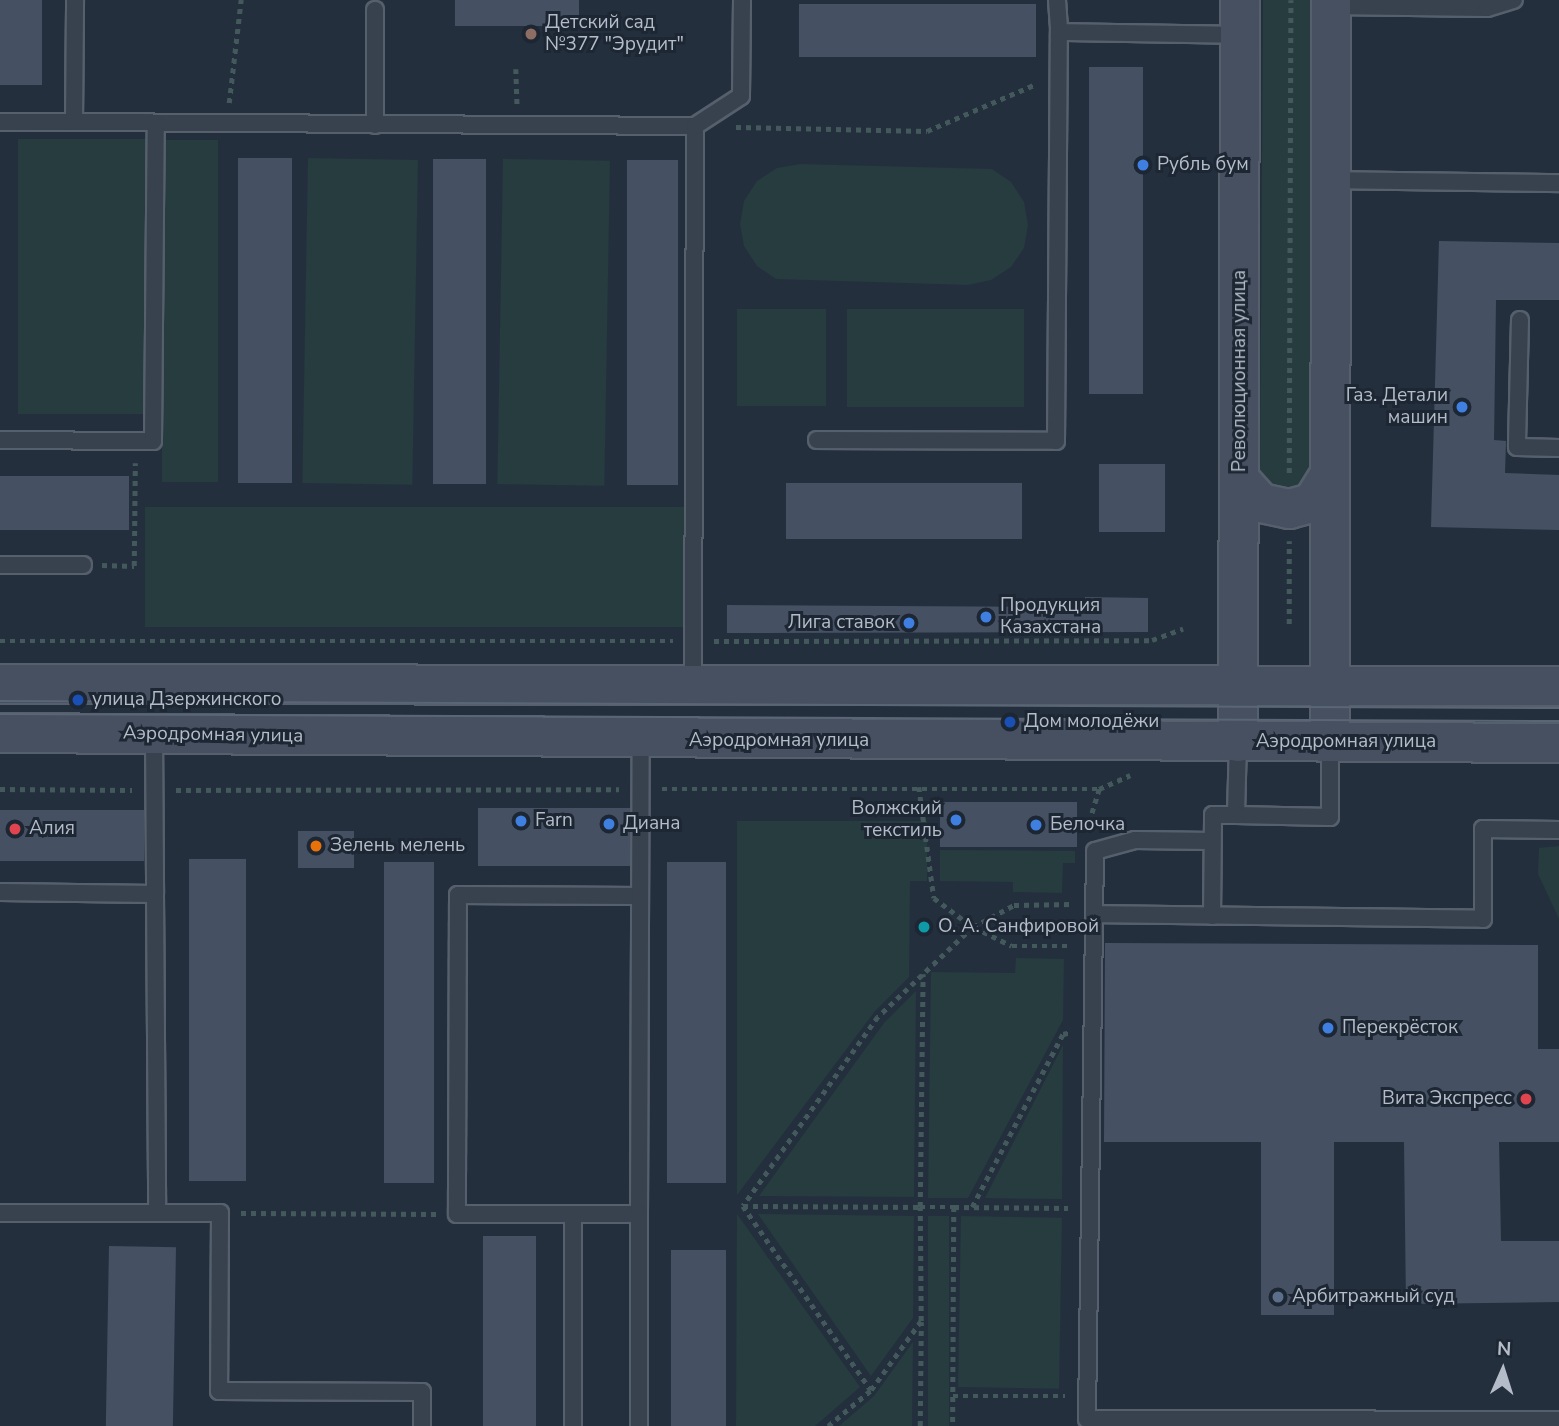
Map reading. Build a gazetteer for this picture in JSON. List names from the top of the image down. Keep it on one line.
{"streets":{"street":["Революционная улица","Аэродромная улица"]},"crossings":[["Революционная улица","Аэродромная улица"]],"places":["Детский сад №377 \"Эрудит\"","Рубль бум","Газ. Детали машин","Продукция Казахстана","Лига ставок","улица Дзержинского","Дом молодёжи","Волжский текстиль","Farn","Диана","Белочка","Алия","Зелень мелень","О. А. Санфировой","Перекрёсток","Вита Экспресс","Арбитражный суд"],"north":"top"}
